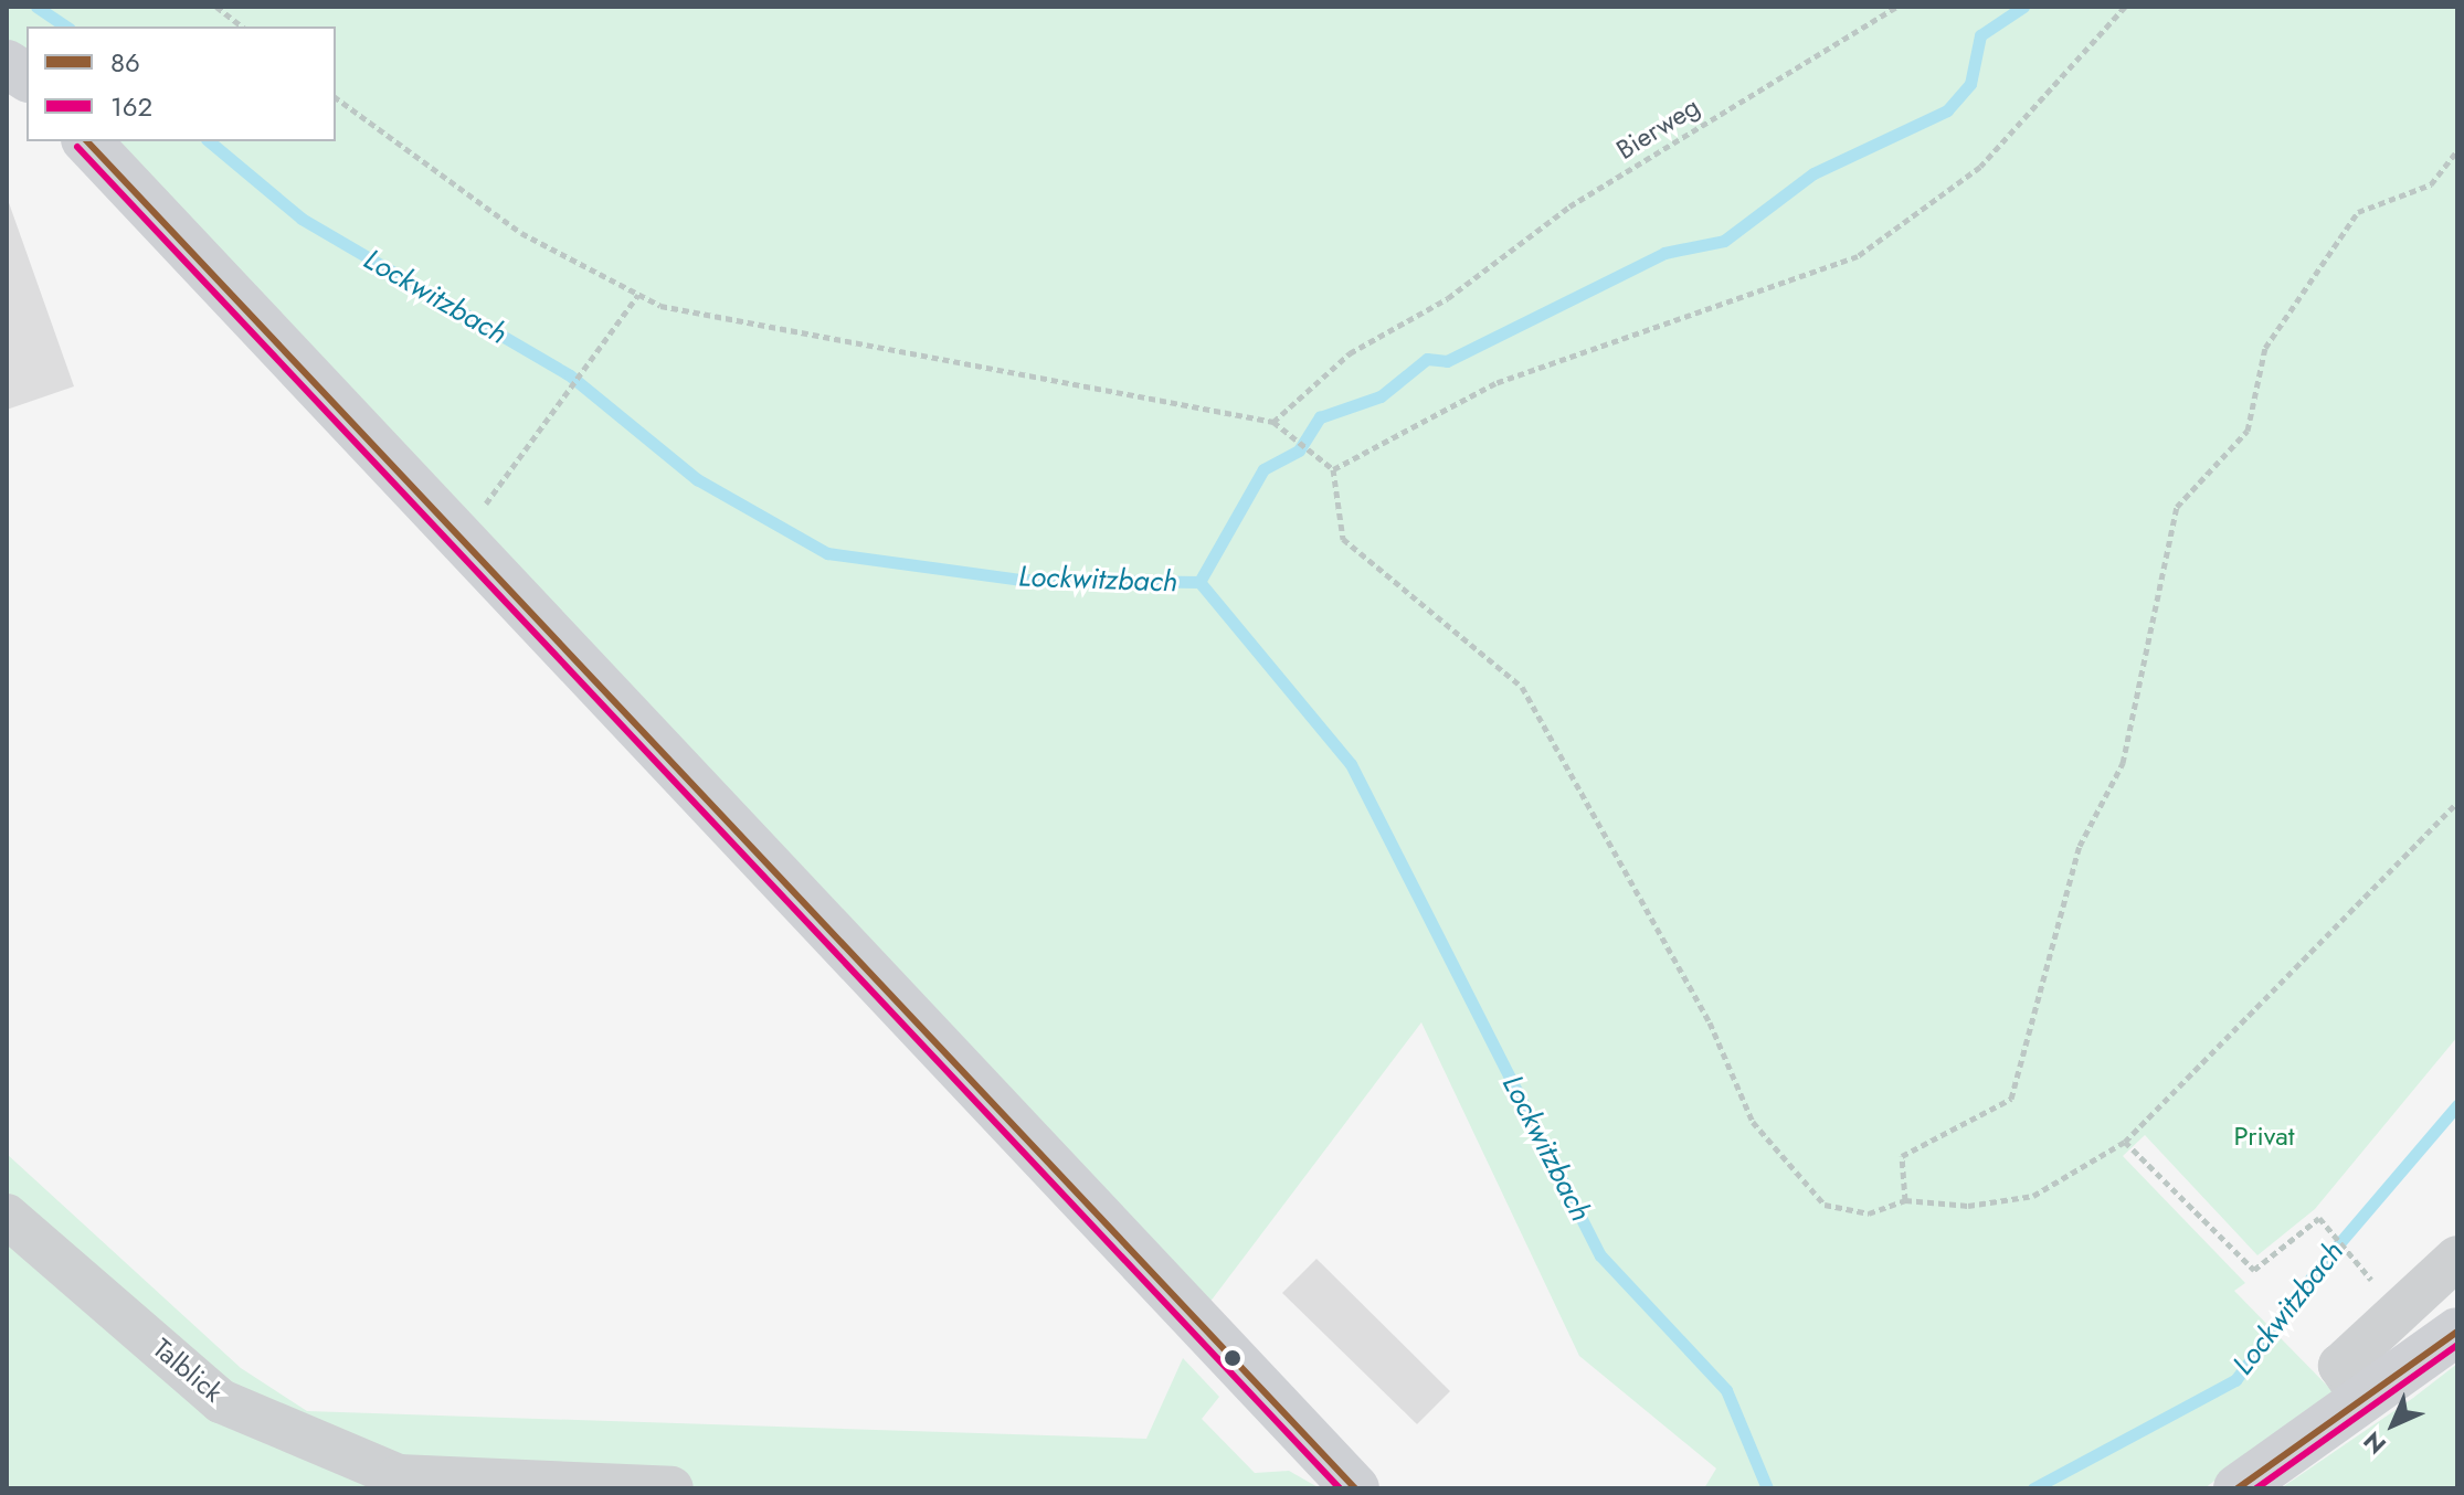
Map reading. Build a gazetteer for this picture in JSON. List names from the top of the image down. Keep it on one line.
{"streets":{"street":["Talblick"],"path":["Bierweg"]},"water":["Lockwitzbach"],"parks":["Privat"],"lines":["transit line 86","transit line 162"],"legend":["86","162"],"north":"bottom left"}
